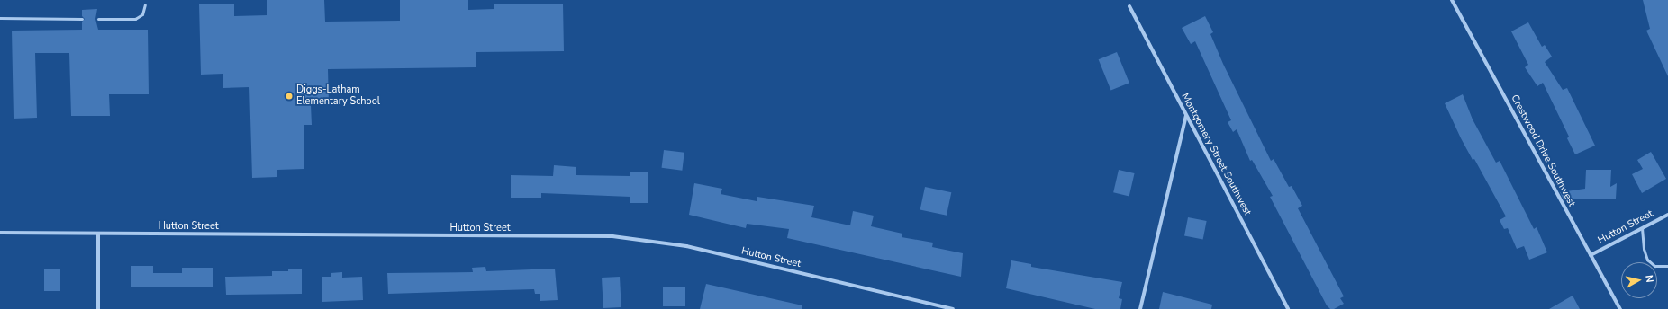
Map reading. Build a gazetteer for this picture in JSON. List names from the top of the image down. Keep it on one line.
{"streets":{"street":["Crestwood Drive Southwest","Montgomery Street Southwest","Hutton Street"]},"crossings":[["Crestwood Drive Southwest","Hutton Street"]],"places":["Diggs-Latham Elementary School"],"north":"right"}
